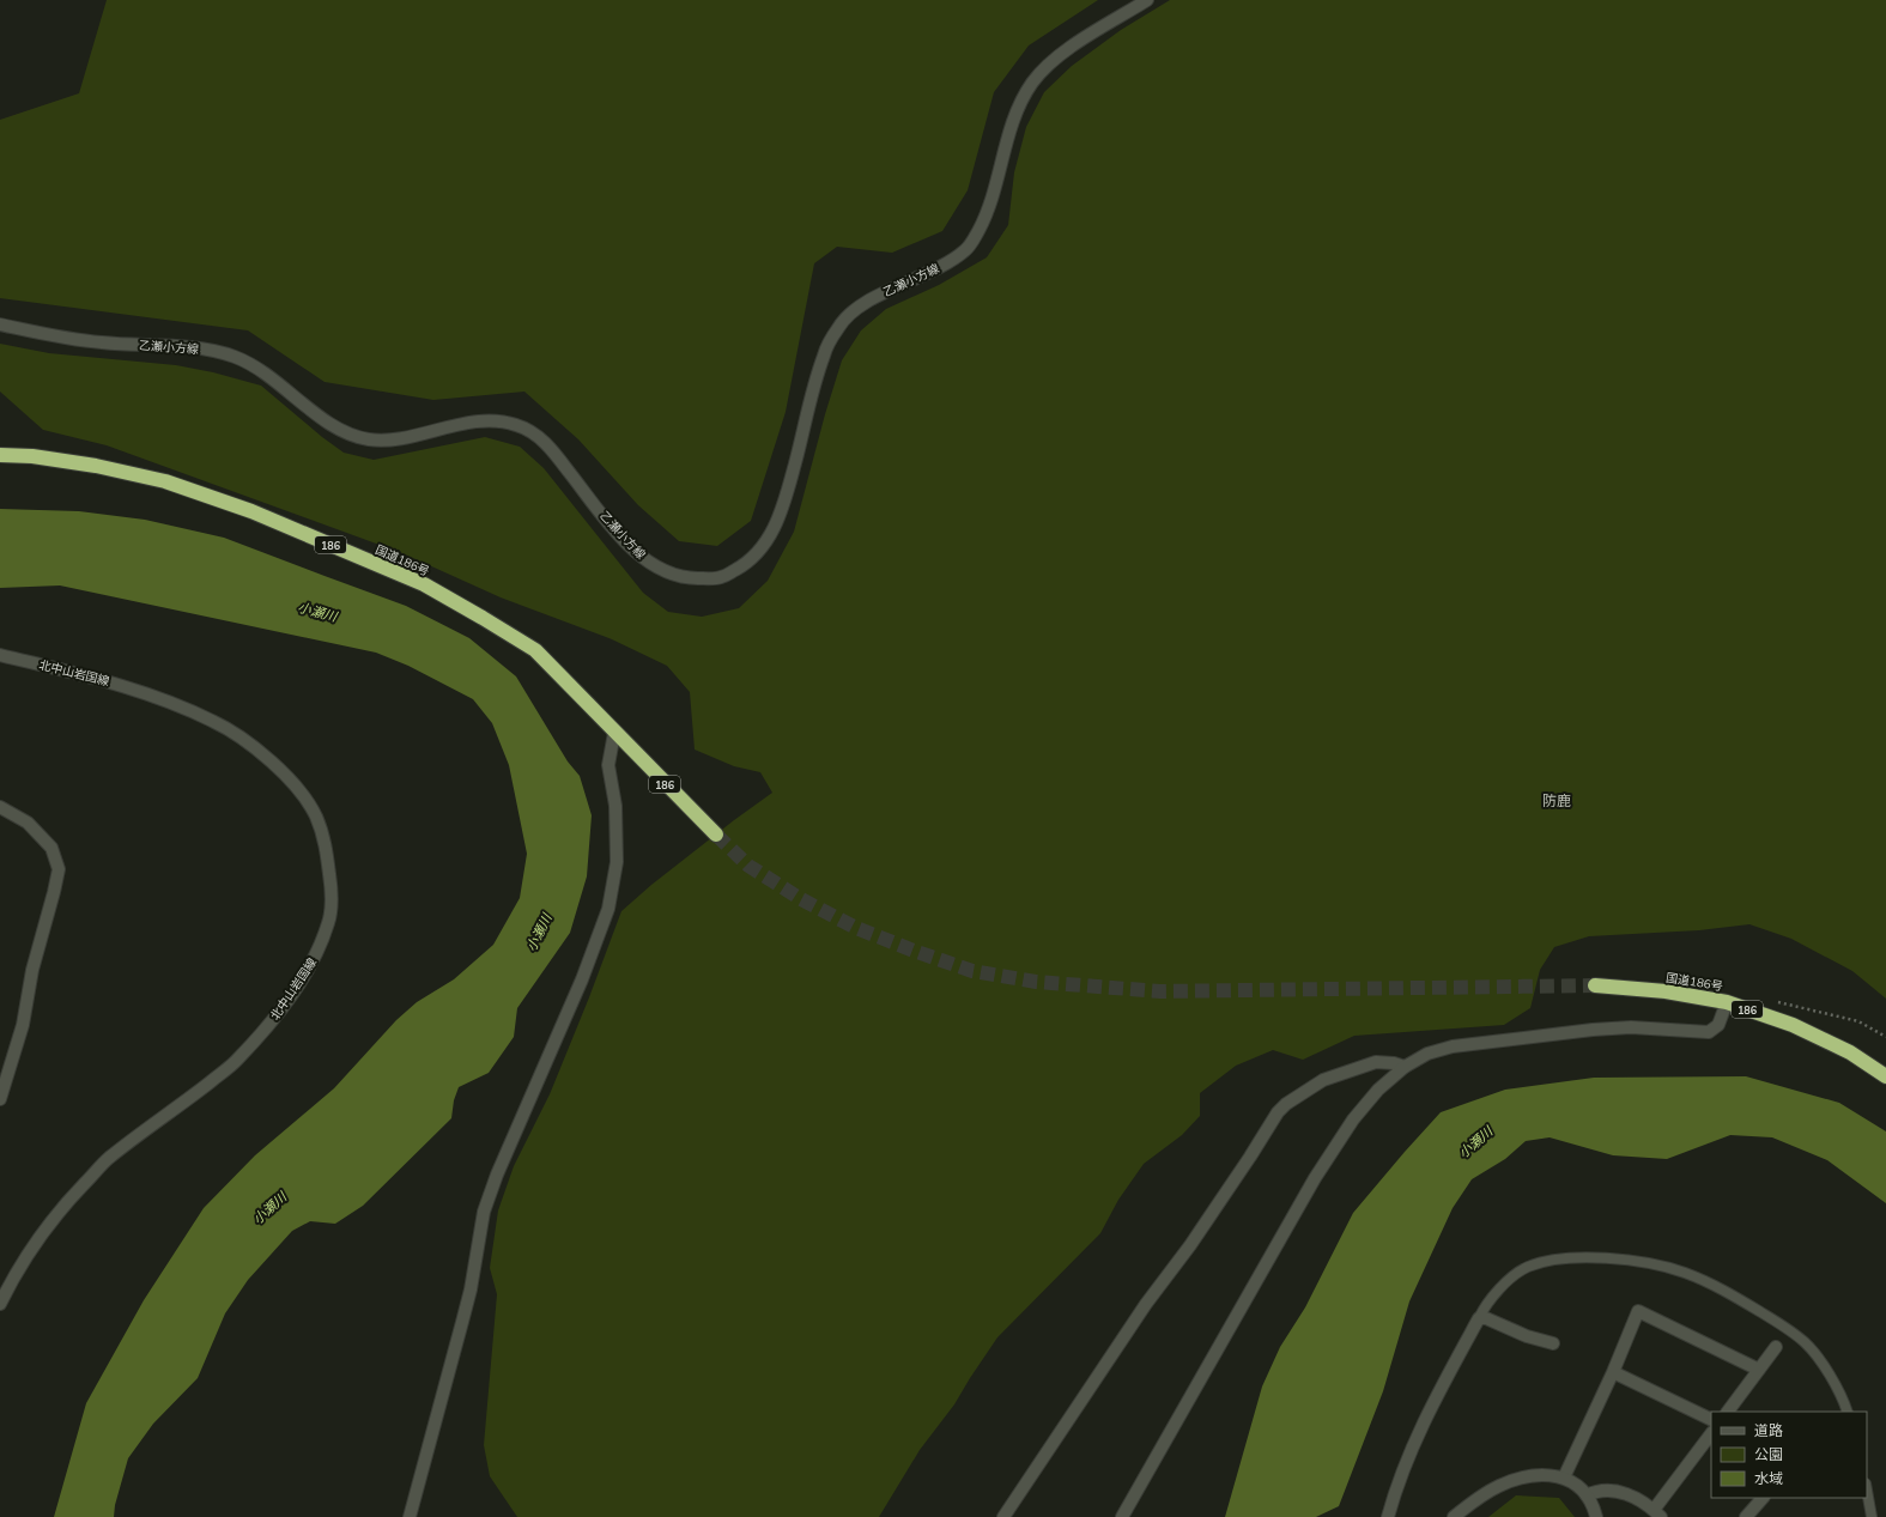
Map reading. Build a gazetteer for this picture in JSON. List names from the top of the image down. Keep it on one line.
{"streets":{"highway":["186","国道186号"],"street":["乙瀬小方線","北中山岩国線"]},"districts":["防鹿"],"water":["小瀬川"],"legend":["道路","公園","水域"]}
